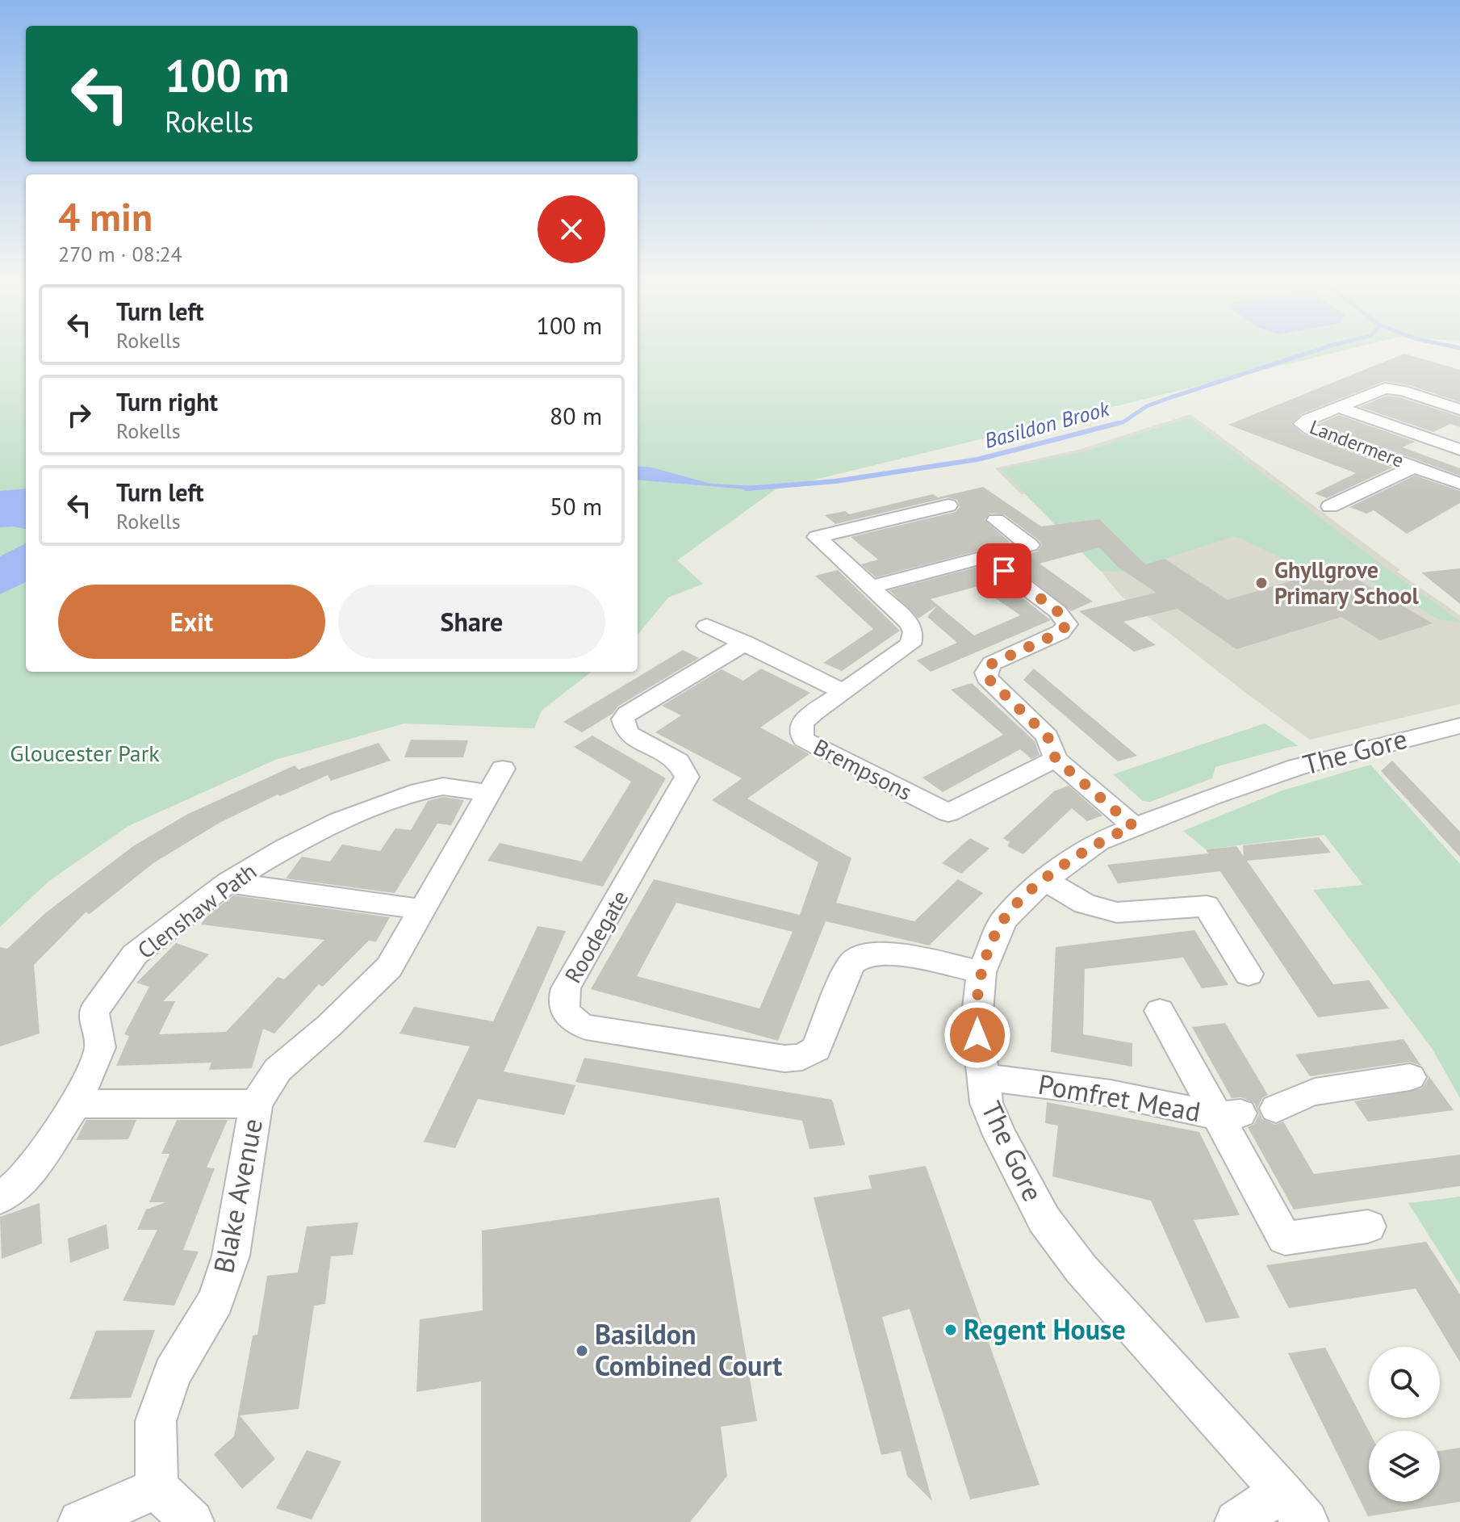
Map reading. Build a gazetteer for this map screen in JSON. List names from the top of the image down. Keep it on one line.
{"streets":{"street":["Landermere","The Gore","Brempsons","Clenshaw Path","Roodegate","Pomfret Mead","Blake Avenue"]},"crossings":[["The Gore","Roodegate"],["The Gore","Pomfret Mead"],["Clenshaw Path","Blake Avenue"]],"water":["Basildon Brook"],"parks":["Gloucester Park"],"places":["Ghyllgrove Primary School","Regent House","Basildon Combined Court"],"page":{"turn":["100 m","Rokells"],"heading":["4 min","270 m · 08:24"],"list":[{"name":"Turn left","note":"Rokells","value":"100 m"},{"name":"Turn right","note":"Rokells","value":"80 m"},{"name":"Turn left","note":"Rokells","value":"50 m"}],"buttons":["Exit","Share"]}}
